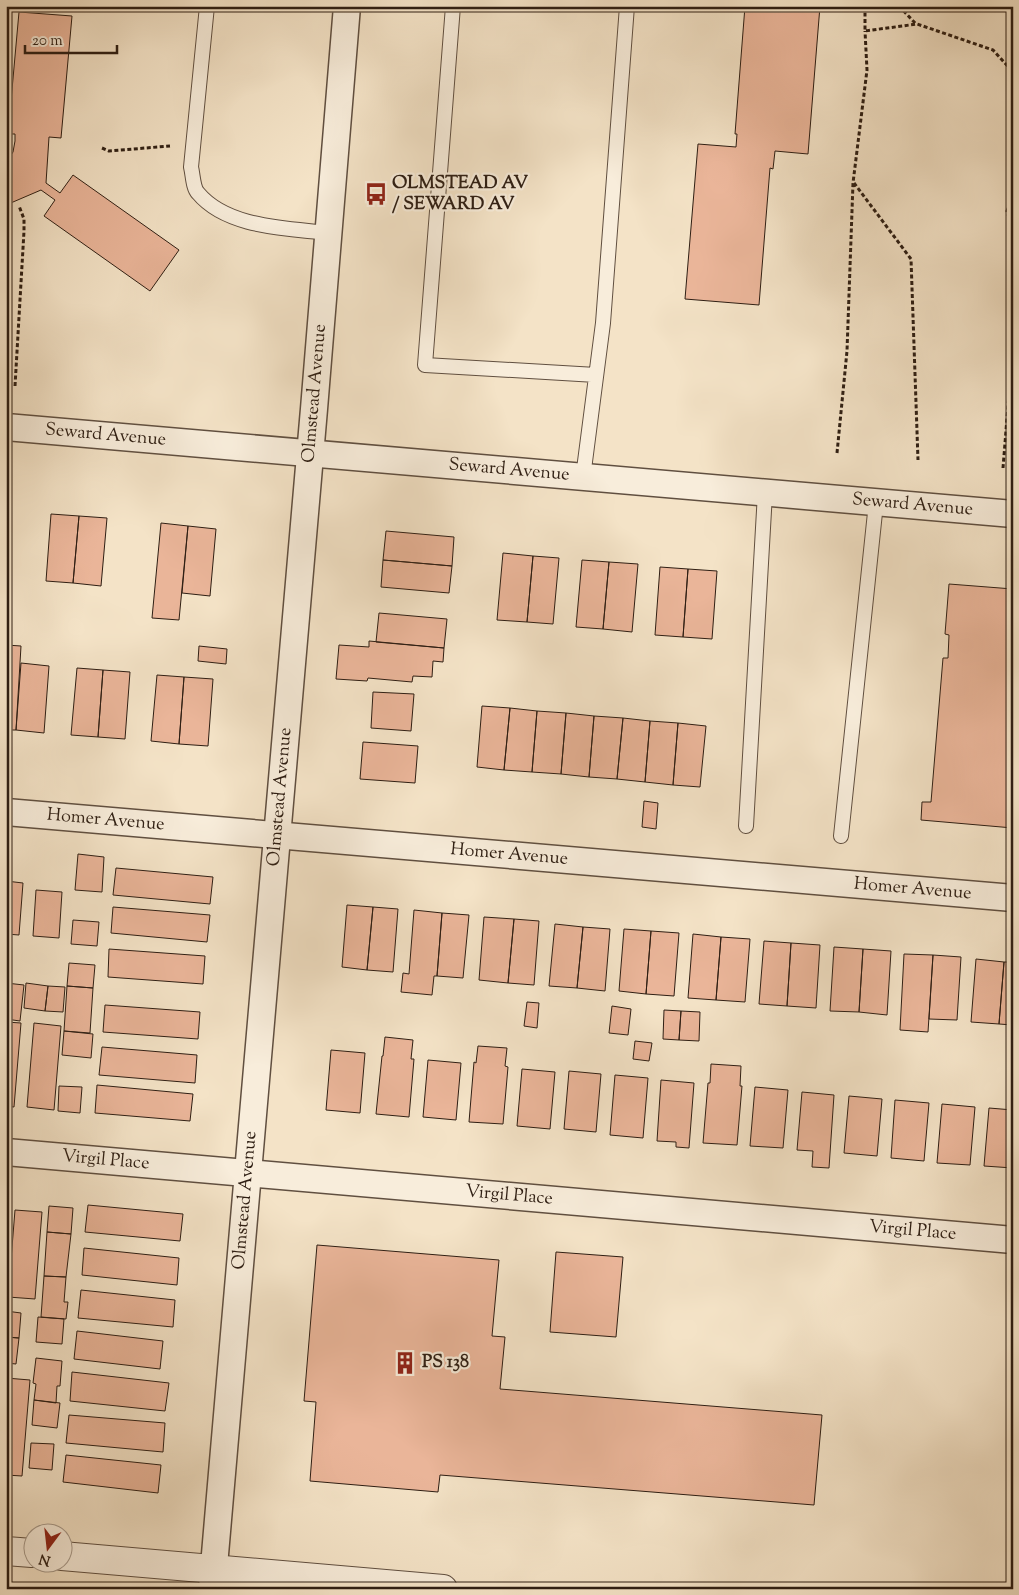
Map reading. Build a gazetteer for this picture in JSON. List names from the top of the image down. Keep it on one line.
{"streets":{"street":["Olmstead Avenue","Seward Avenue","Homer Avenue","Virgil Place"]},"crossings":[["Olmstead Avenue","Seward Avenue"],["Olmstead Avenue","Homer Avenue"],["Olmstead Avenue","Virgil Place"]],"places":{"bus stop":["OLMSTEAD AV / SEWARD AV"],"building":["PS 138"]},"scale_bar":"20 m","north":"bottom"}
